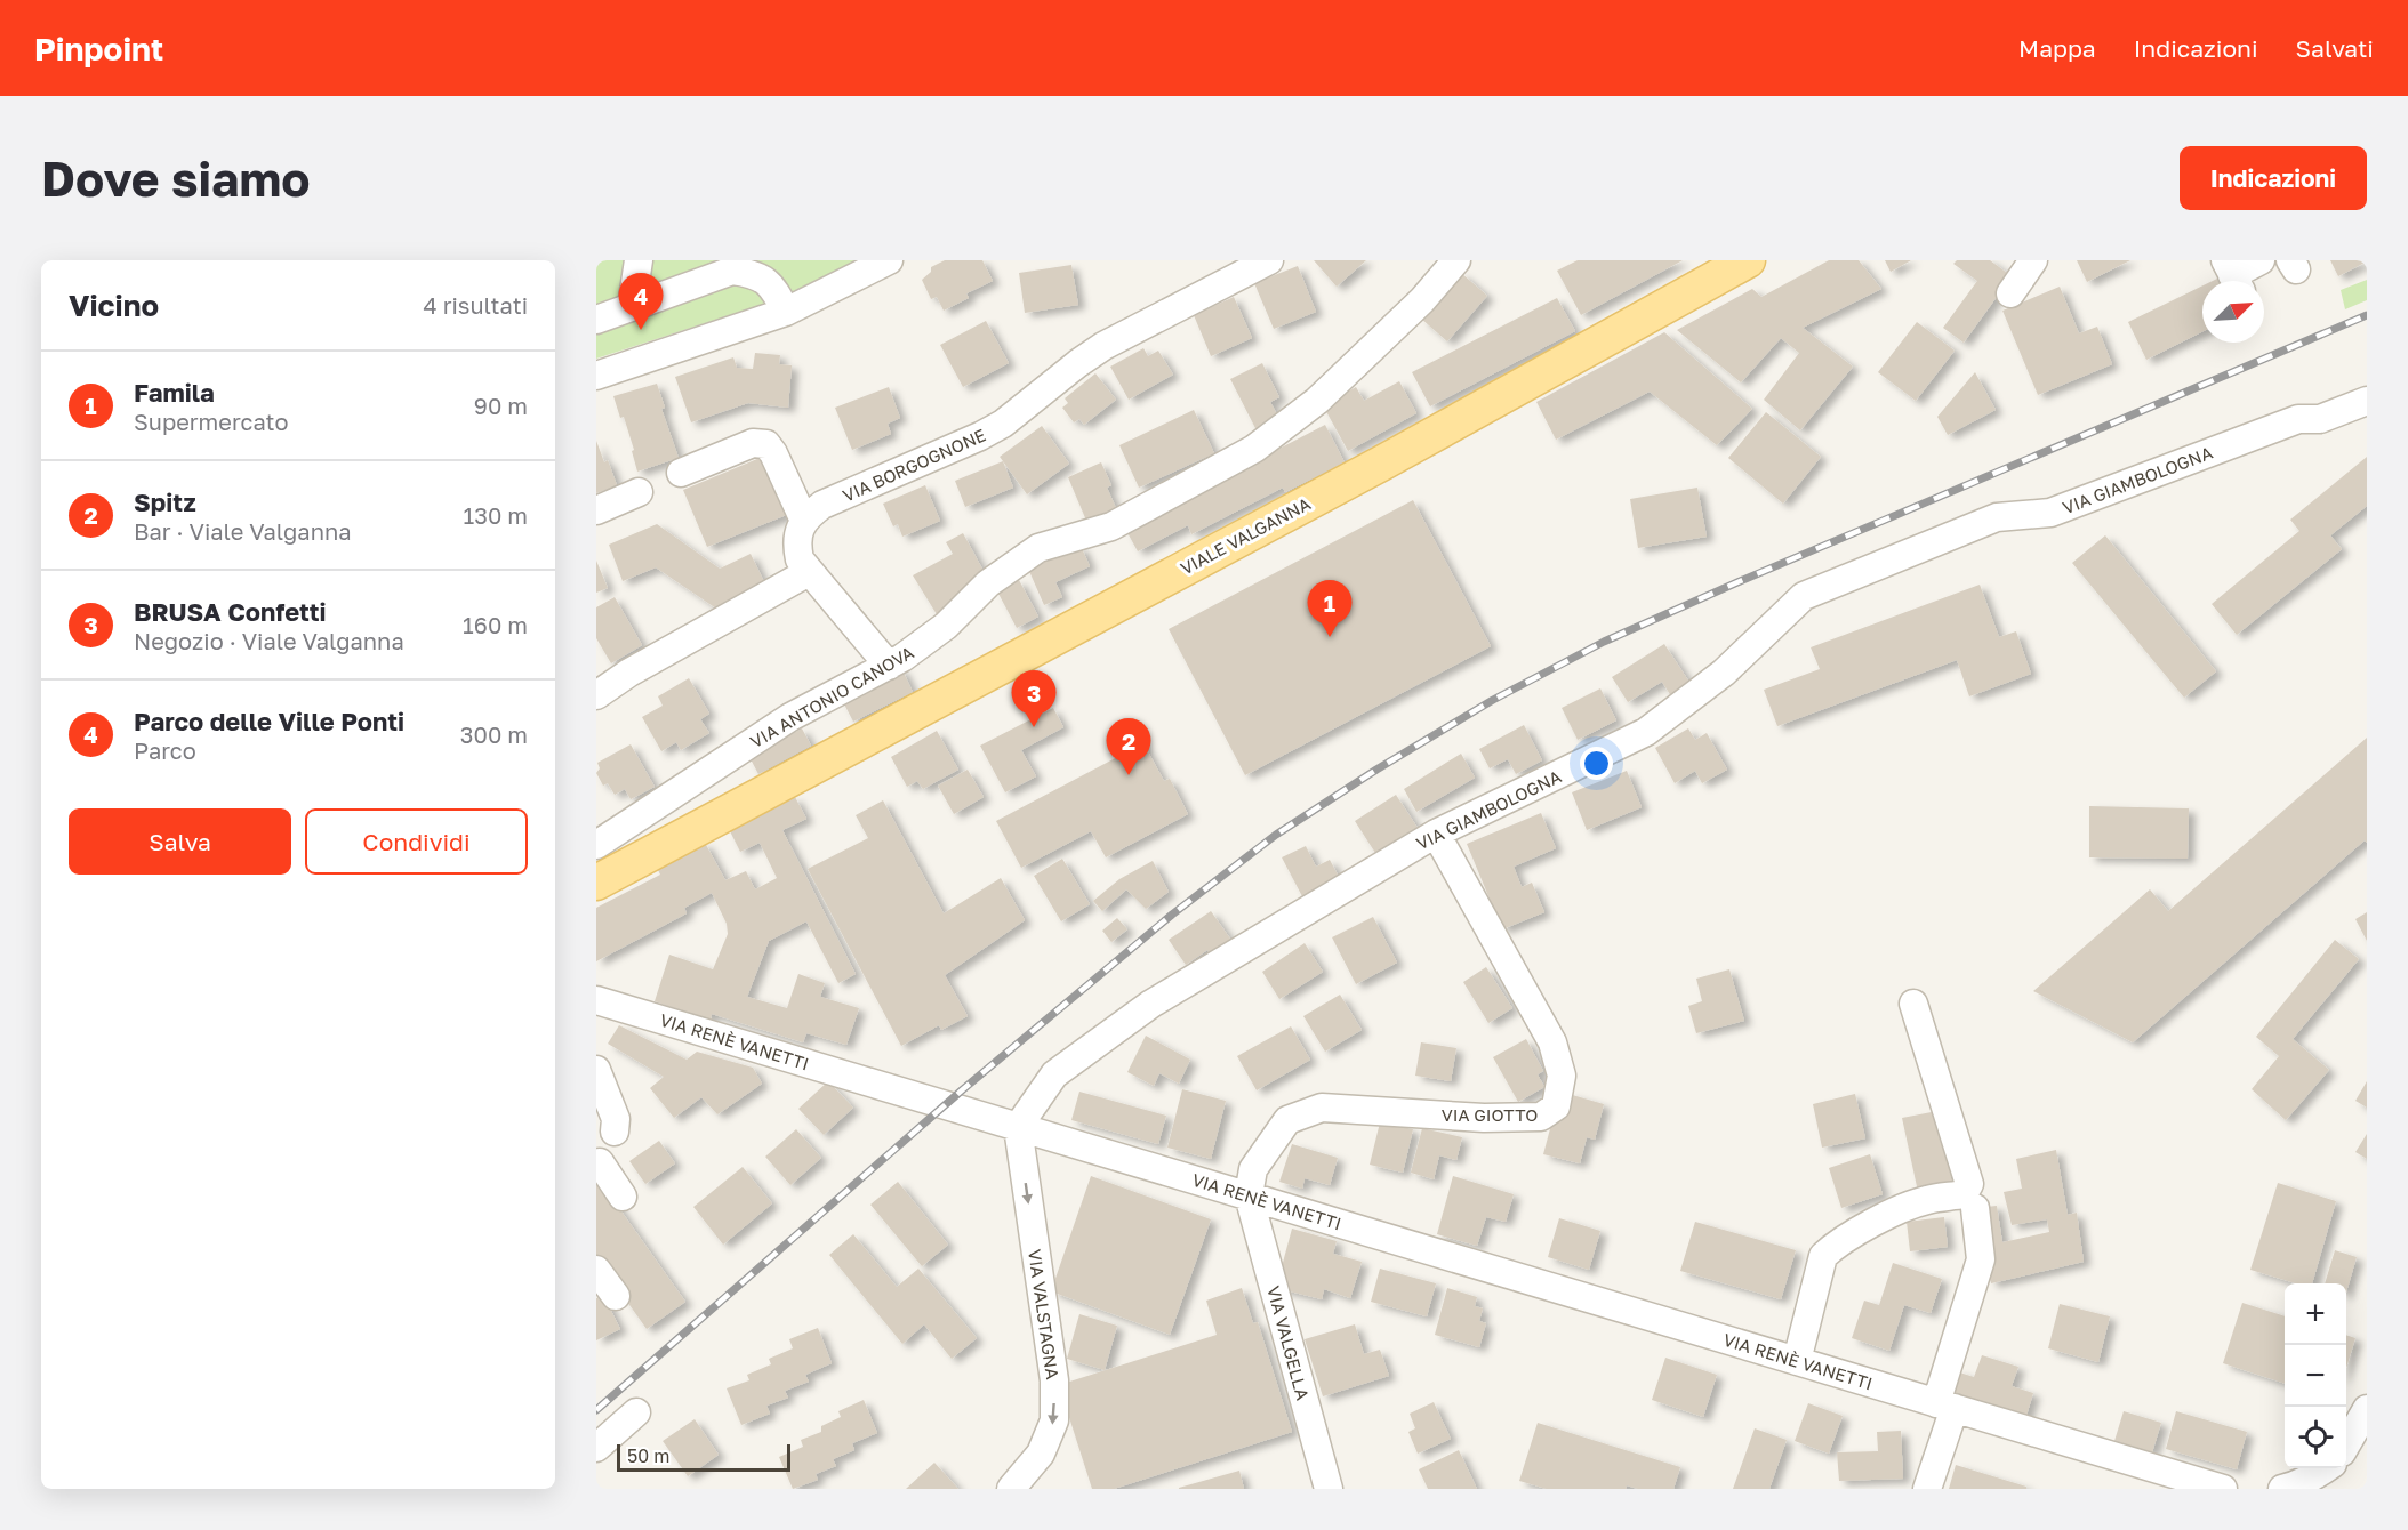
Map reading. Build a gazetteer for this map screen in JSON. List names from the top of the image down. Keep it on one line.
{"streets":{"main road":["VIALE VALGANNA"],"street":["VIA BORGOGNONE","VIA GIAMBOLOGNA","VIA ANTONIO CANOVA","VIA RENÈ VANETTI","VIA GIOTTO","VIA VALSTAGNA","VIA VALGELLA"]},"crossings":[["VIA GIAMBOLOGNA","VIA RENÈ VANETTI"],["VIA GIAMBOLOGNA","VIA GIOTTO"],["VIA GIAMBOLOGNA","VIA VALSTAGNA"],["VIA RENÈ VANETTI","VIA GIOTTO"],["VIA RENÈ VANETTI","VIA VALSTAGNA"],["VIA RENÈ VANETTI","VIA VALGELLA"],["VIA GIOTTO","VIA VALGELLA"]],"one_way":["VIA VALSTAGNA"],"scale_bar":"50 m","north":"top right","page":{"header":"Pinpoint","nav":["Mappa","Indicazioni","Salvati"],"buttons":["Indicazioni",["Salva","Condividi"]],"title":"Dove siamo","heading":["Vicino","4 risultati"],"pins":["4","1","3","2"],"list":[{"mark":"1","name":"Famila","note":"Supermercato","value":"90 m"},{"mark":"2","name":"Spitz","note":"Bar · Viale Valganna","value":"130 m"},{"mark":"3","name":"BRUSA Confetti","note":"Negozio · Viale Valganna","value":"160 m"},{"mark":"4","name":"Parco delle Ville Ponti","note":"Parco","value":"300 m"}],"map_buttons":["+","−"],"scale":"50 m"}}
